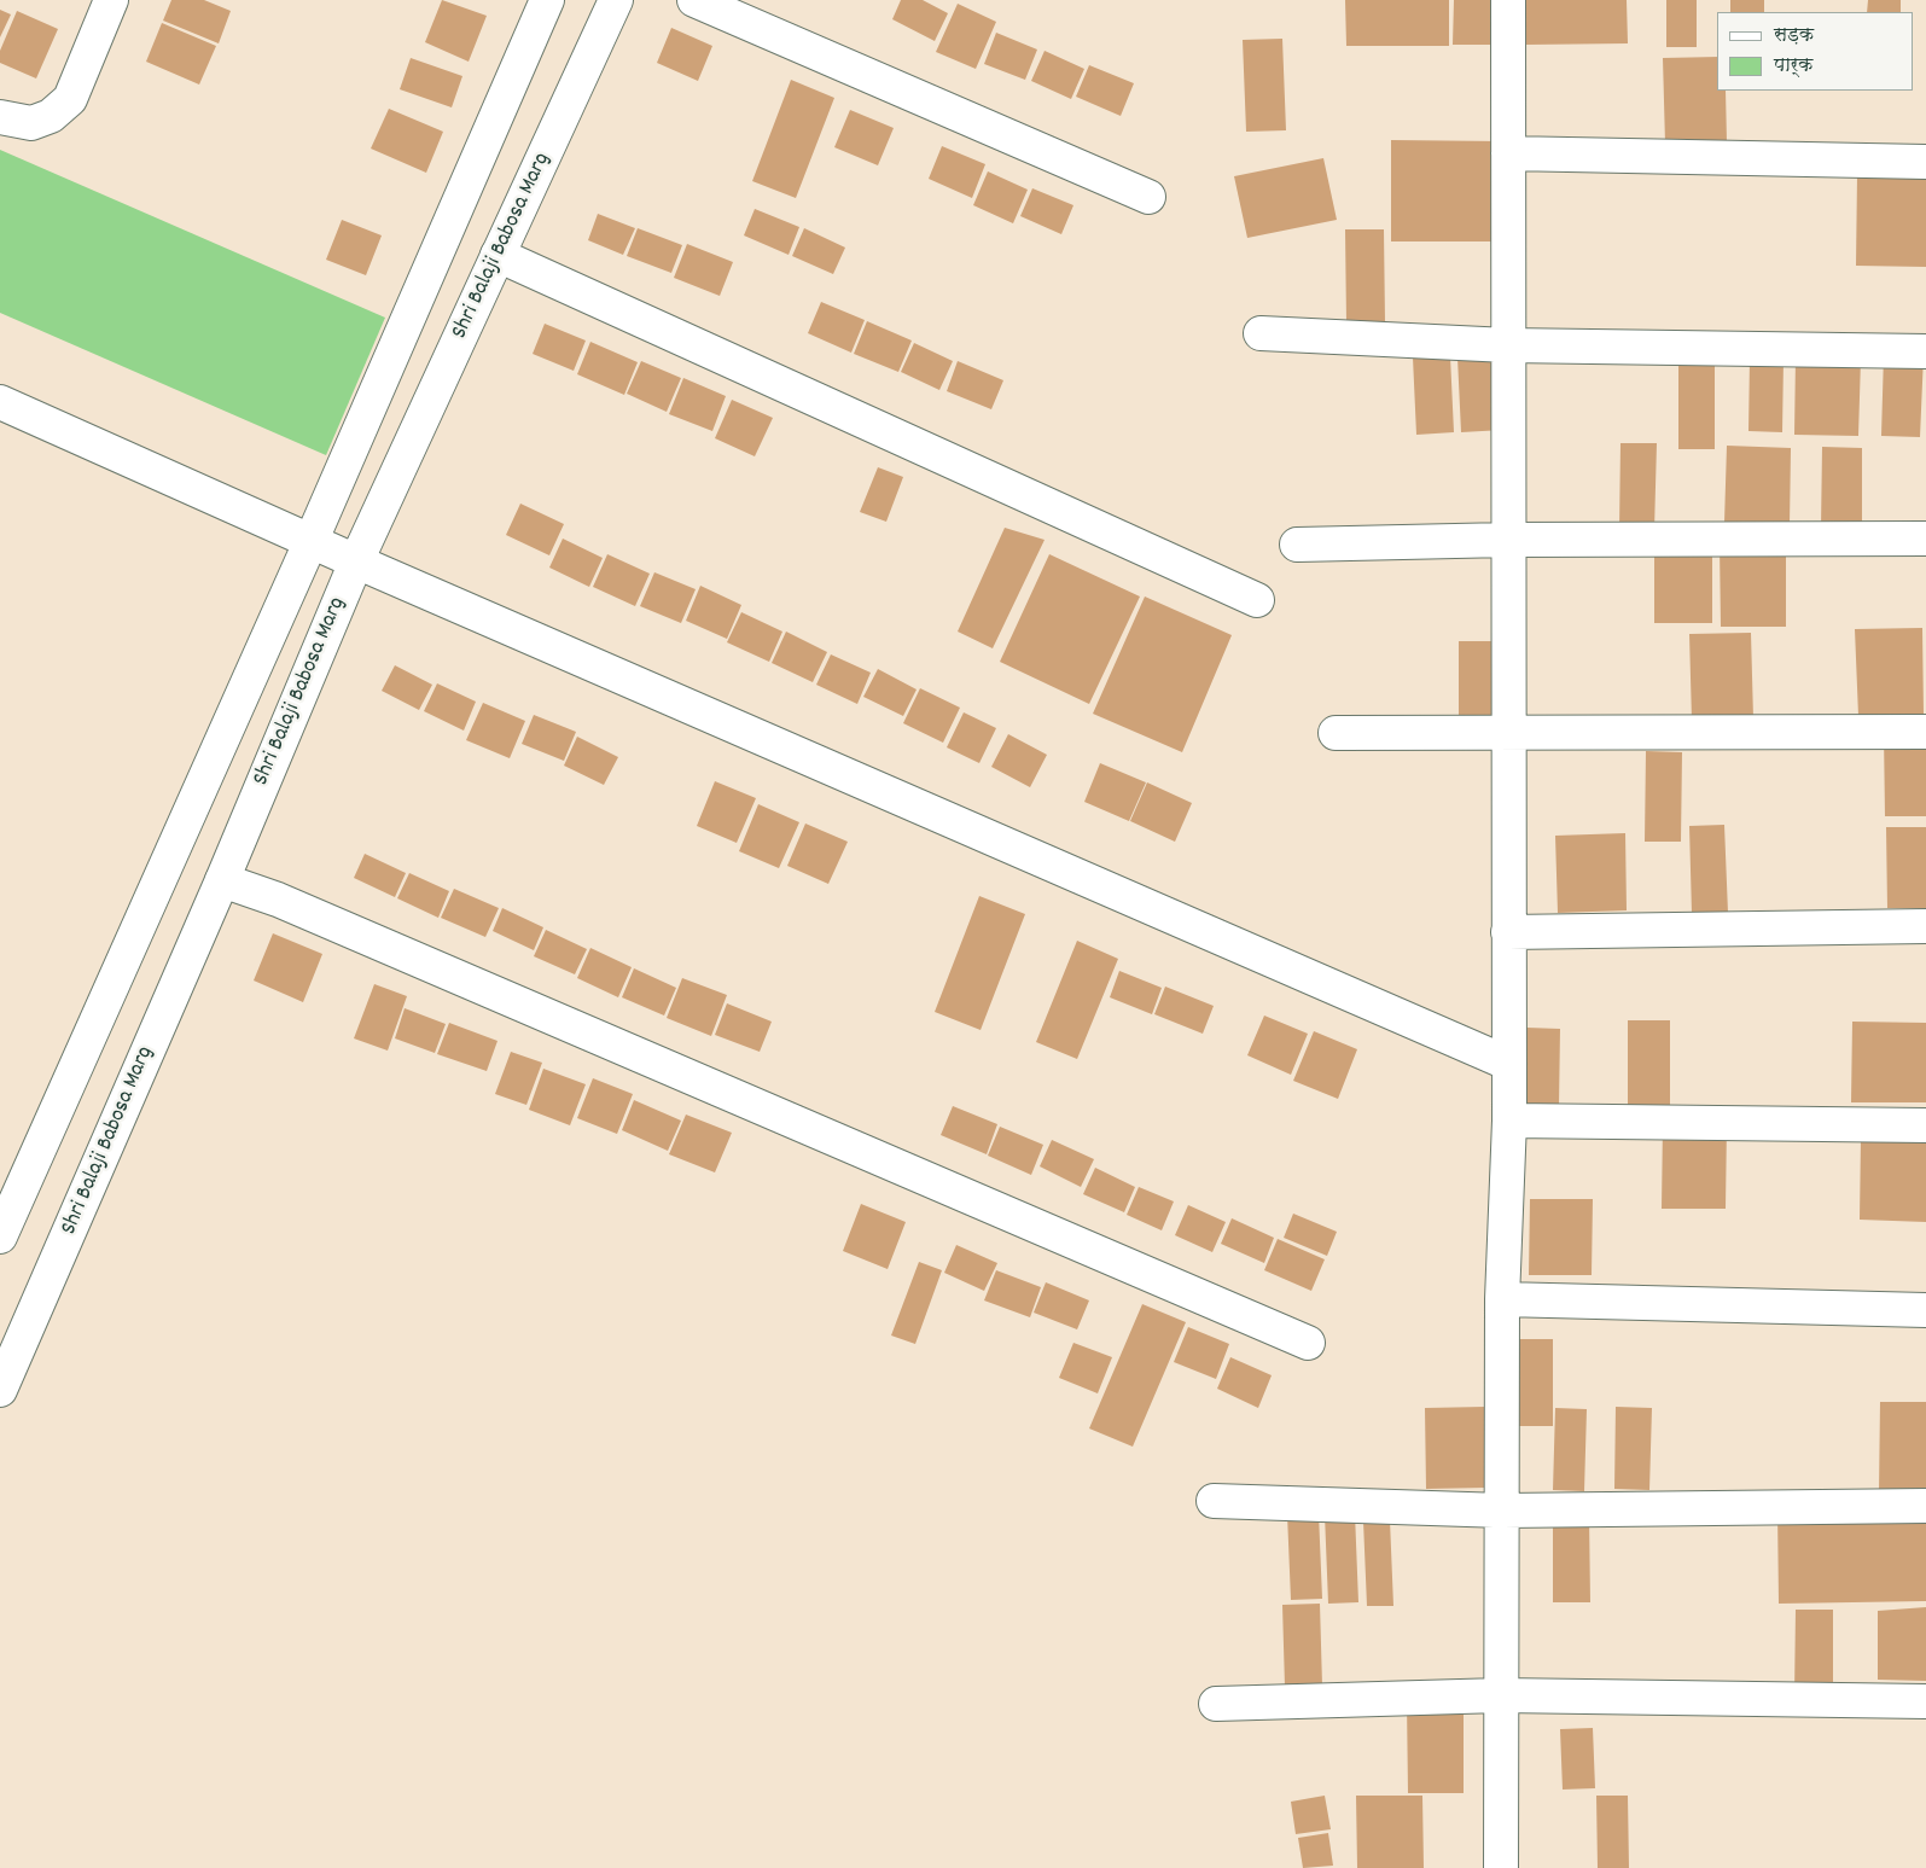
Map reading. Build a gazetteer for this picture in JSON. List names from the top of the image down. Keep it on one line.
{"streets":{"street":["Shri Balaji Babosa Marg"]},"legend":["सड़क","पार्क"]}
